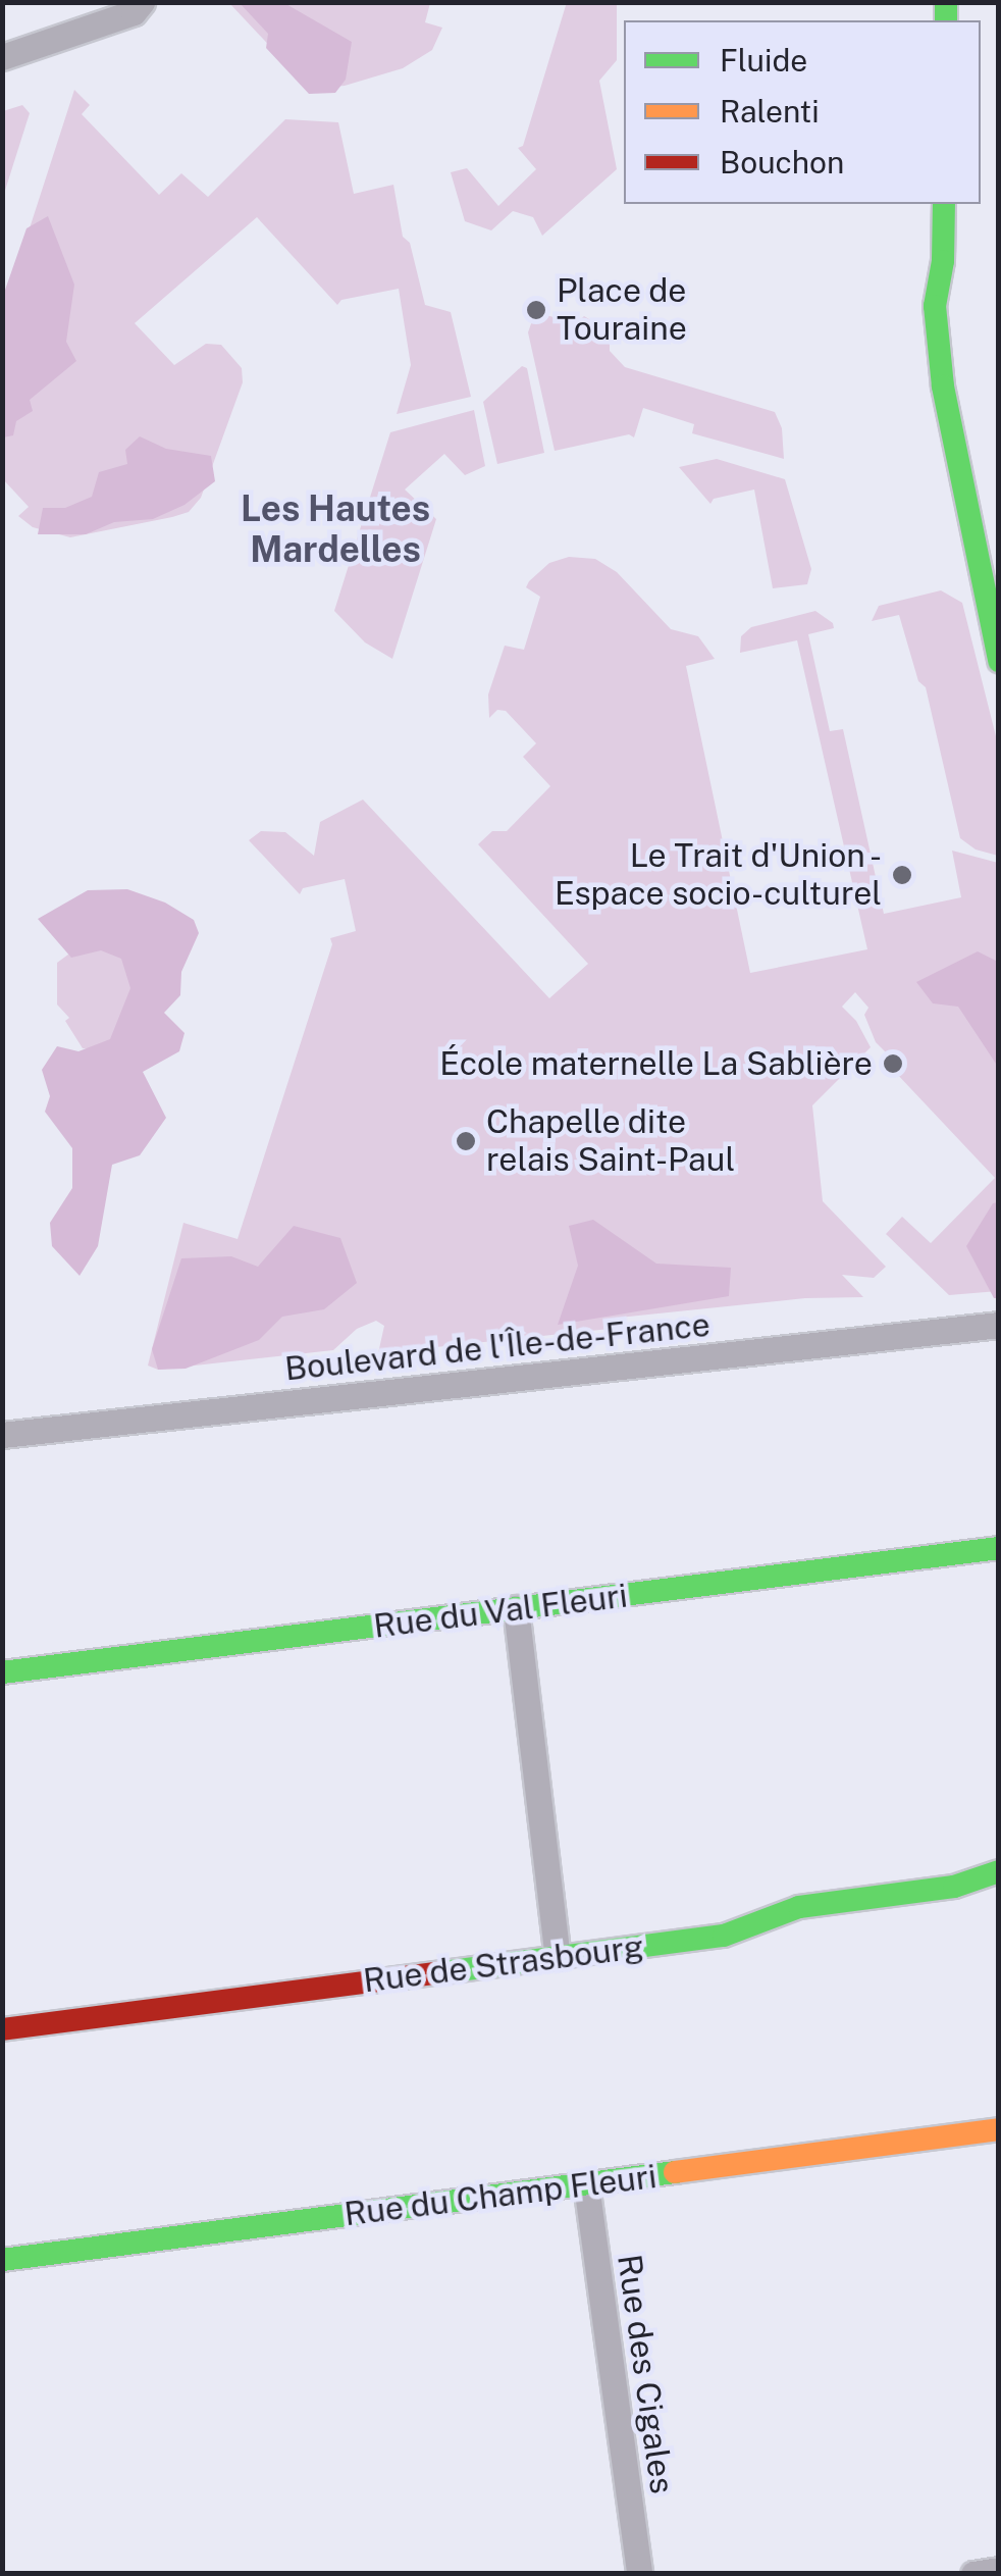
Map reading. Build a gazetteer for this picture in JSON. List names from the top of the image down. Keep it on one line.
{"streets":{"street":["Boulevard de l'Île-de-France","Rue du Val Fleuri","Rue de Strasbourg","Rue du Champ Fleuri","Rue des Cigales"]},"crossings":[["Rue du Champ Fleuri","Rue des Cigales"]],"districts":["Les Hautes Mardelles"],"places":["Place de Touraine","Le Trait d'Union - Espace socio-culturel","École maternelle La Sablière","Chapelle dite relais Saint-Paul"],"legend":["Fluide","Ralenti","Bouchon"]}
